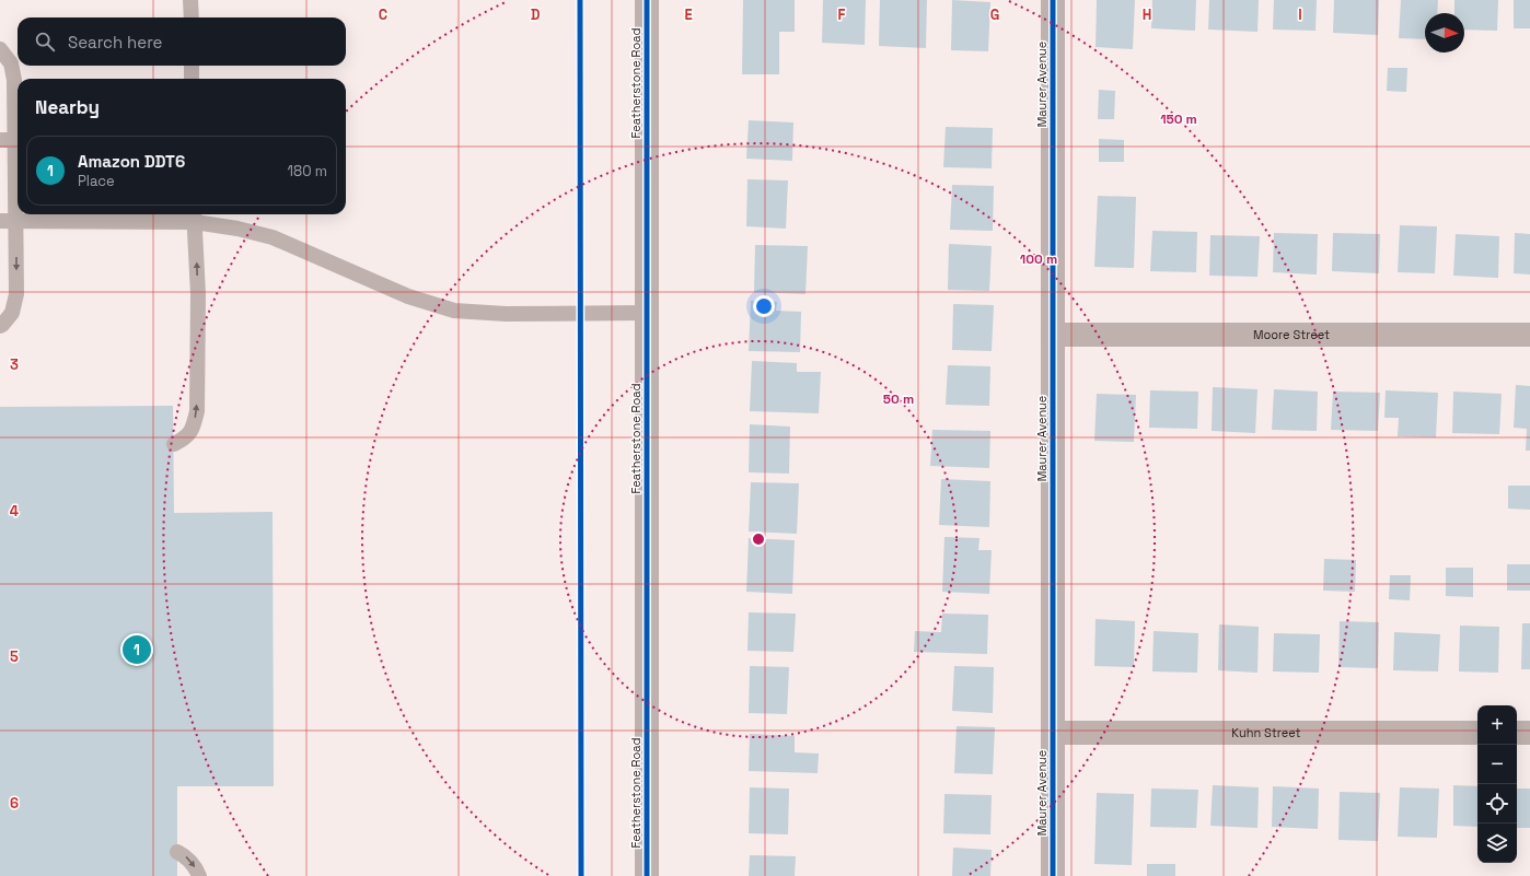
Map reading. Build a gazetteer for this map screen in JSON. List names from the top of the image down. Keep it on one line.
{"streets":{"street":["Featherstone Road","Maurer Avenue","Moore Street","Kuhn Street"]},"crossings":[["Maurer Avenue","Moore Street"],["Maurer Avenue","Kuhn Street"]],"north":"right","page":{"search":"Search here","heading":"Nearby","list":[{"mark":"1","name":"Amazon DDT6","note":"Place","value":"180 m"}],"pins":"1","map_buttons":["+","−"]},"grid":{"columns":["C","D","E","F","G","H","I"],"rows":["3","4","5","6"]},"rings":["150 m","100 m","50 m"]}
